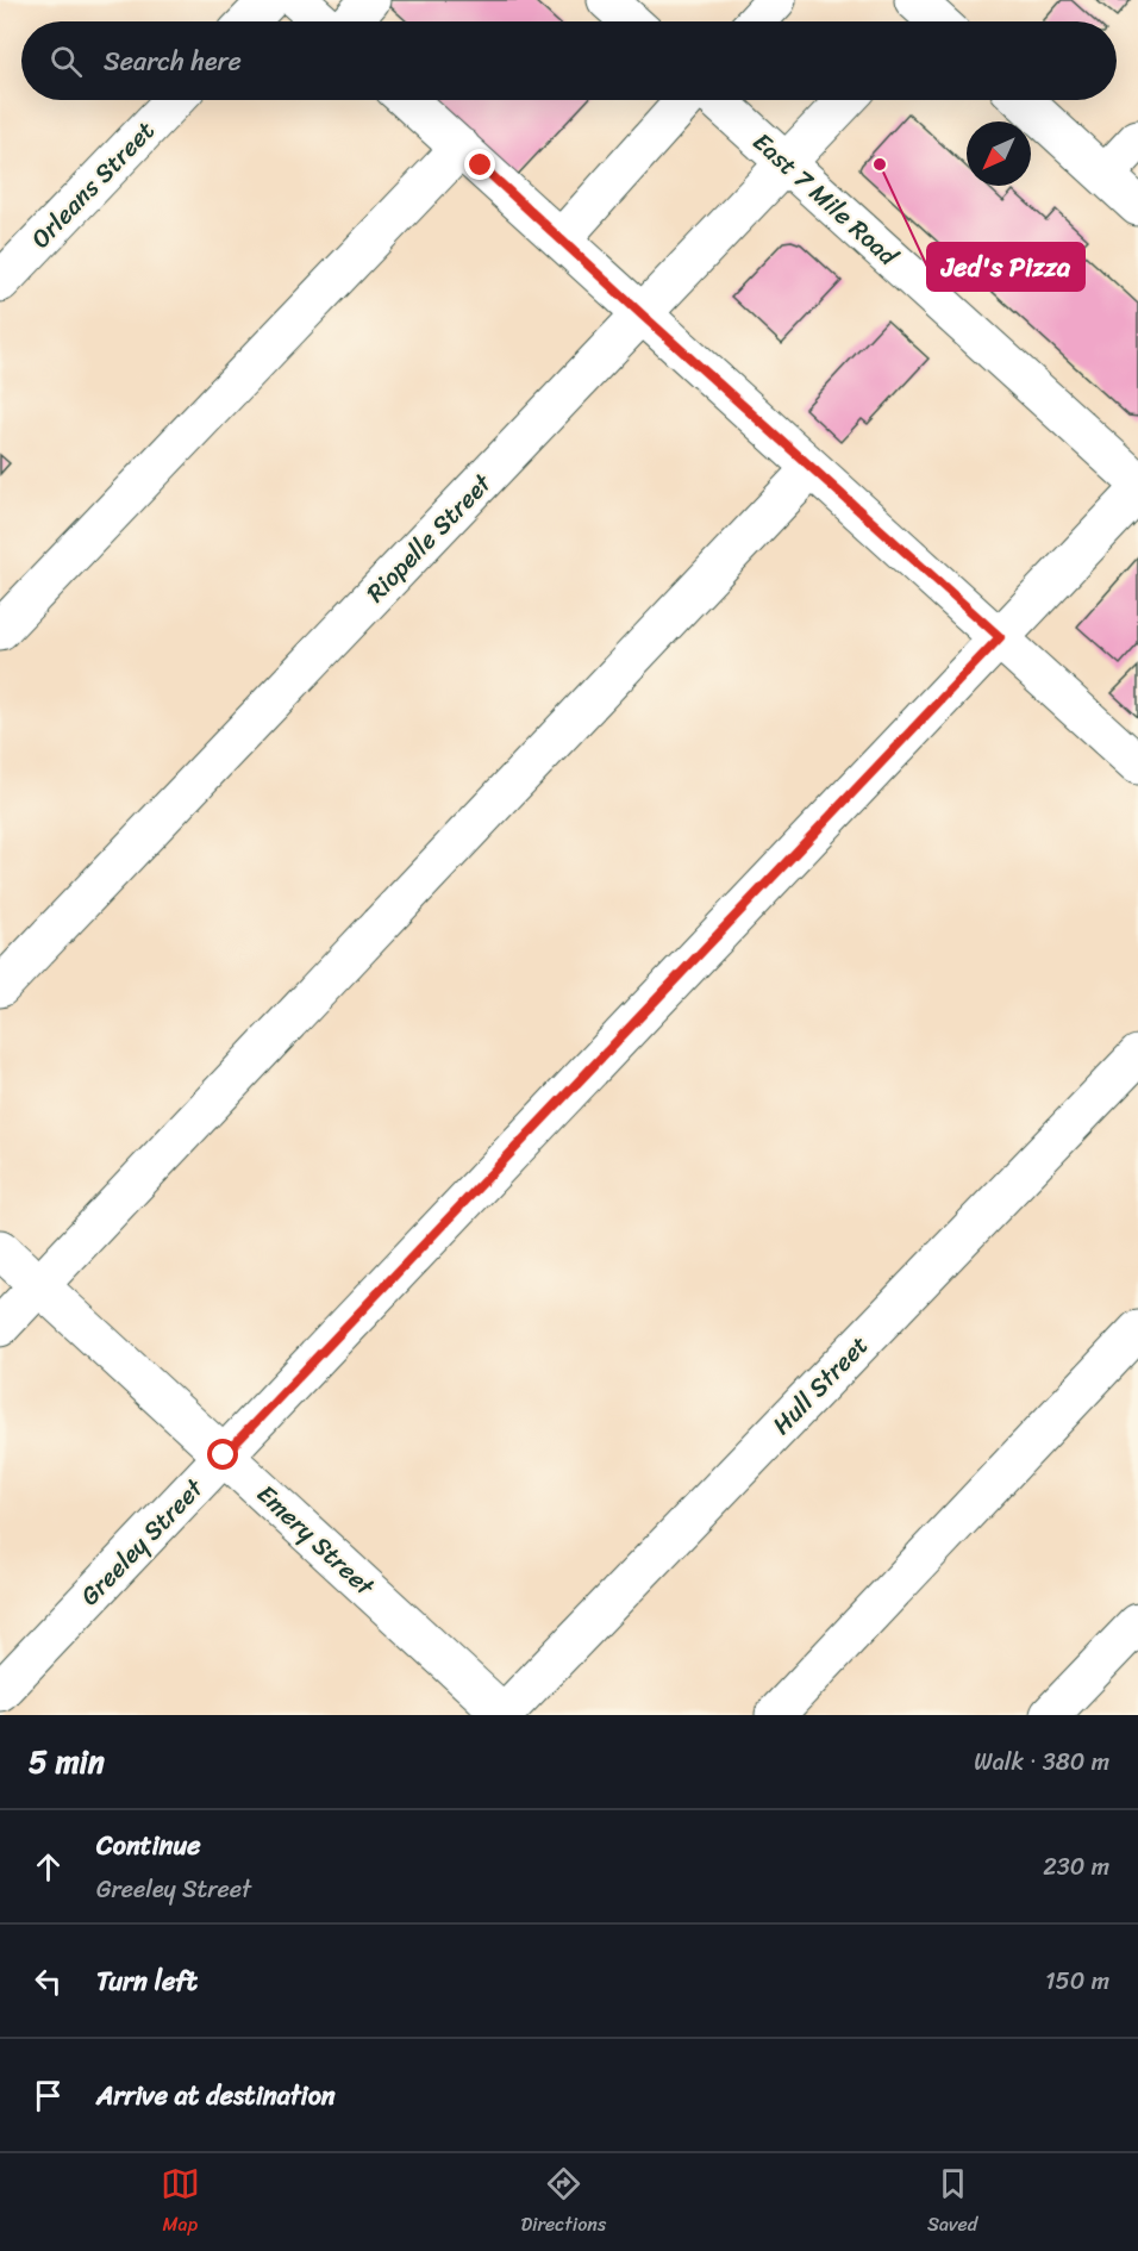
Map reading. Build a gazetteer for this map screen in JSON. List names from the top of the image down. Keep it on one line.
{"streets":{"street":["Orleans Street","East 7 Mile Road","Riopelle Street","Hull Street","Emery Street","Greeley Street"]},"crossings":[["East 7 Mile Road","Riopelle Street"],["Hull Street","Emery Street"],["Emery Street","Greeley Street"]],"places":["Jed's Pizza"],"north":"bottom left","page":{"search":"Search here","heading":["5 min","Walk · 380 m"],"list":[["Continue","Greeley Street","230 m"],["Turn left","150 m"],"Arrive at destination"],"nav":["Map","Directions","Saved"]}}
